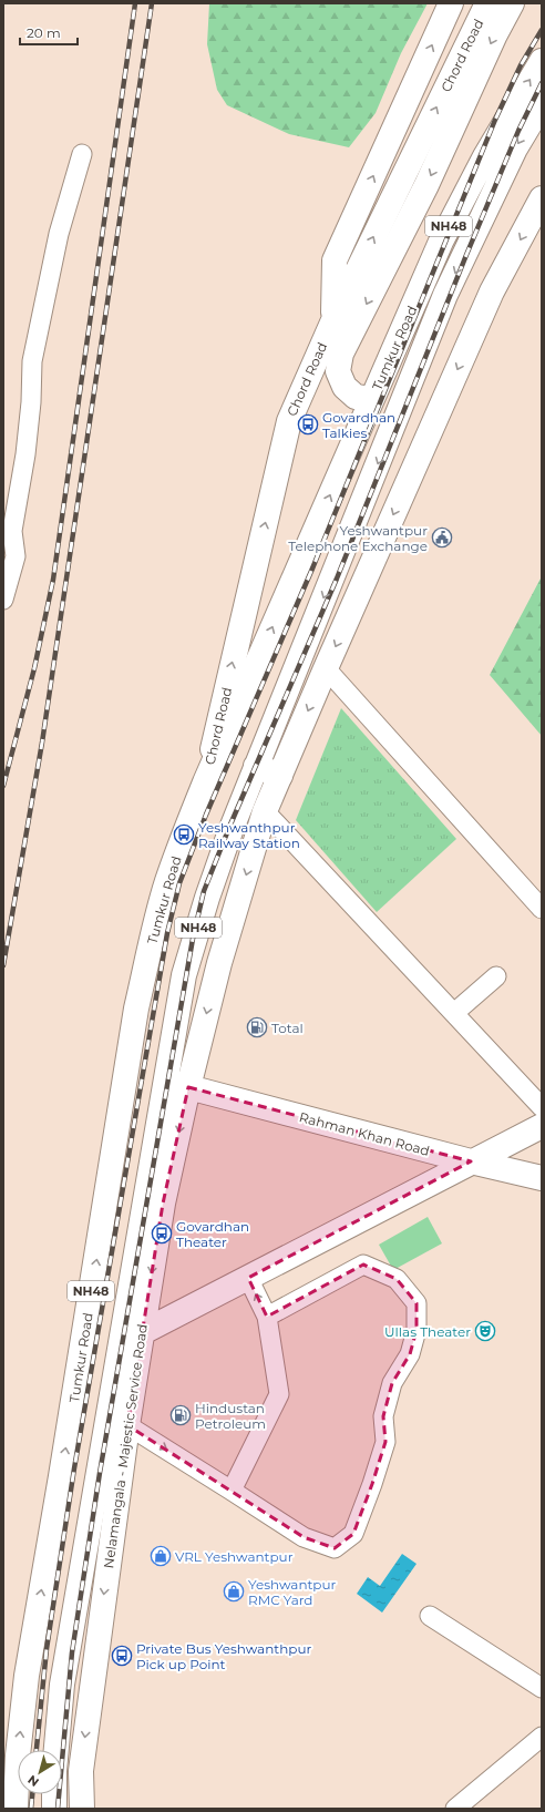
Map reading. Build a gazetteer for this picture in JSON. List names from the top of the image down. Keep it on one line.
{"streets":{"main road":["Chord Road","NH48","Tumkur Road","Rahman Khan Road","Nelamangala - Majestic Service Road"]},"crossings":[["Chord Road","Tumkur Road"],["Tumkur Road","Rahman Khan Road"],["Tumkur Road","Nelamangala - Majestic Service Road"],["Rahman Khan Road","Nelamangala - Majestic Service Road"]],"one_way":["Nelamangala - Majestic Service Road"],"places":{"bus stop":["Govardhan Talkies","Yeshwanthpur Railway Station","Govardhan Theater","Private Bus Yeshwanthpur Pick up Point"],"public building":["Yeshwantpur Telephone Exchange"],"fuel station":["Total","Hindustan Petroleum"],"theatre":["Ullas Theater"],"shop":["VRL Yeshwantpur","Yeshwantpur RMC Yard"]},"scale_bar":"20 m","north":"bottom left"}
